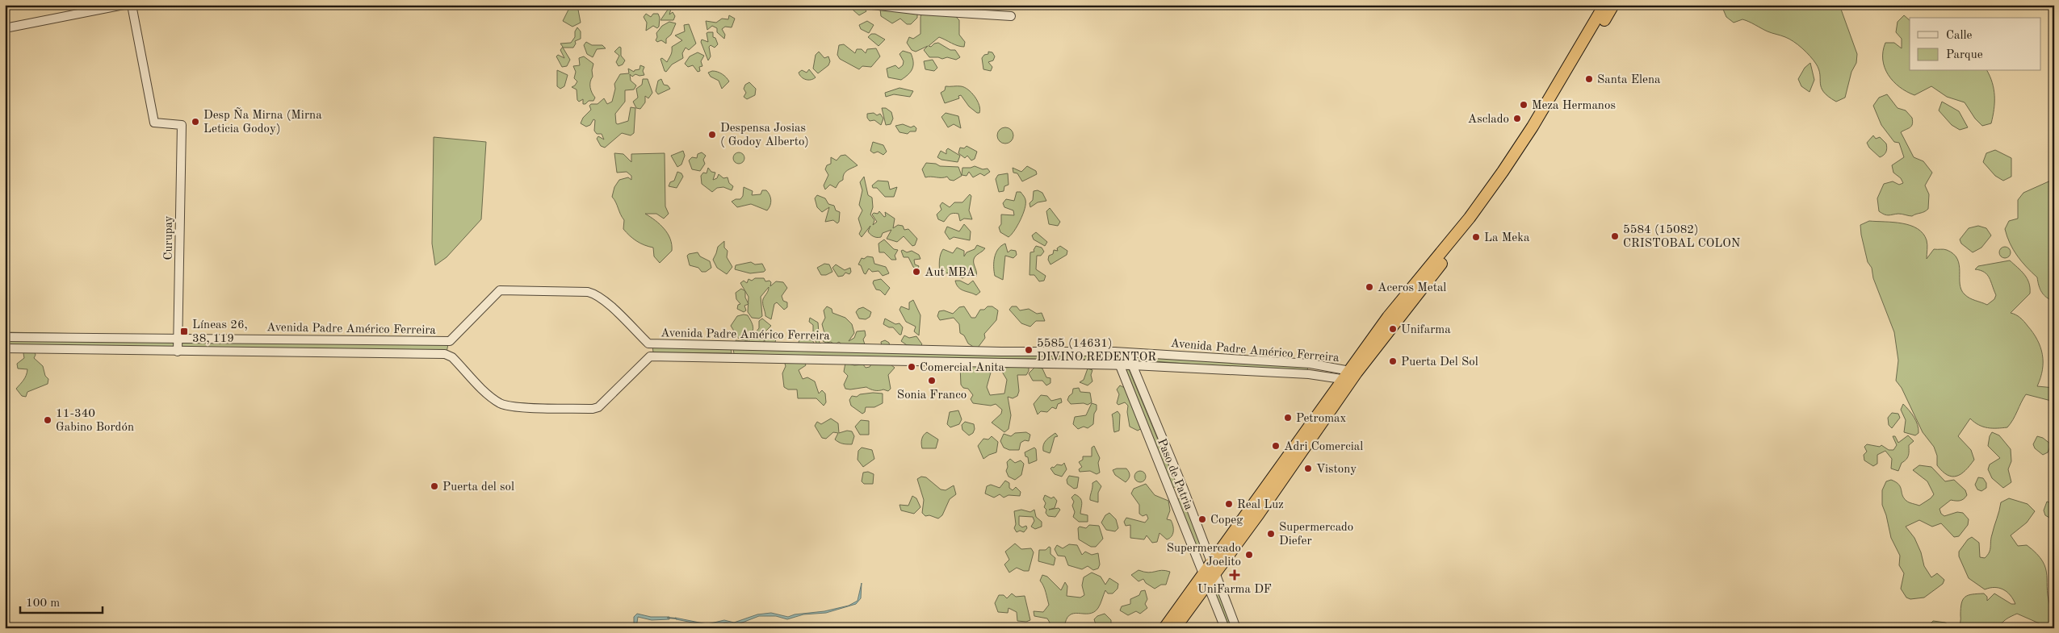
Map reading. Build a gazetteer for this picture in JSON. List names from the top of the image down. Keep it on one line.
{"streets":{"street":["Curupay","Avenida Padre Américo Ferreira","Paso de Patria"]},"crossings":[["Curupay","Avenida Padre Américo Ferreira"],["Avenida Padre Américo Ferreira","Paso de Patria"]],"places":{"other":["Santa Elena","Meza Hermanos","Asclado","Desp Ña Mirna (Mirna Leticia Godoy)","Despensa Josias ( Godoy Alberto)","5584 (15082) CRISTOBAL COLON","La Meka","Aut MBA","Aceros Metal","Unifarma","5585 (14631) DIVINO REDENTOR","Puerta Del Sol","Comercial Anita","Sonia Franco","Petromax","11-340 Gabino Bordón","Adri Comercial","Vistony","Puerta del sol","Real Luz","Copeg","Supermercado Diefer","Supermercado Joelito"],"transit":["Líneas 26, 38, 119"],"health":["UniFarma DF"]},"legend":["Calle","Parque"],"scale_bar":"100 m"}
